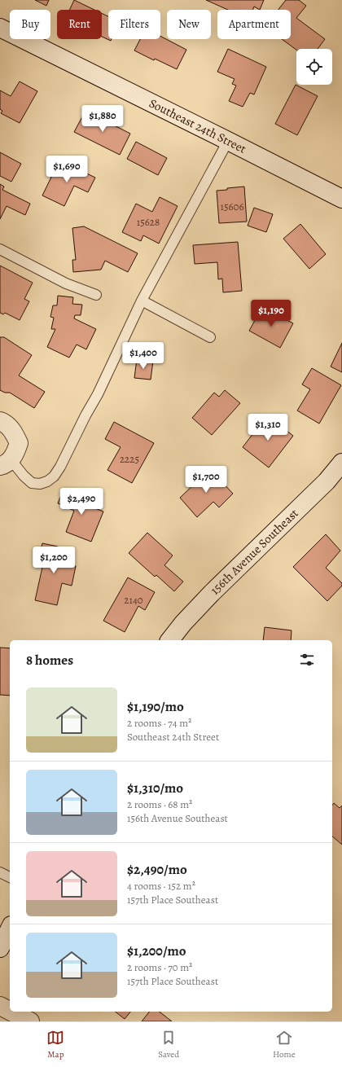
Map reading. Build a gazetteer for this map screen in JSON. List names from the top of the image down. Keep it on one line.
{"streets":{"street":["Southeast 24th Street","156th Avenue Southeast"]},"house_numbers":["15606","15628","2225","2140"],"page":{"chip":["Buy","Rent","Filters","New","Apartment"],"price":["$1,880","$1,690","$1,190","$1,400","$1,310","$1,700","$2,490","$1,200"],"heading":"8 homes","list":[{"name":"$1,190/mo","note":"2 rooms · 74 m² · Southeast 24th Street"},{"name":"$1,310/mo","note":"2 rooms · 68 m² · 156th Avenue Southeast"},{"name":"$2,490/mo","note":"4 rooms · 152 m² · 157th Place Southeast"},{"name":"$1,200/mo","note":"2 rooms · 70 m² · 157th Place Southeast"}],"tabs":["Map","Saved","Home"]}}
